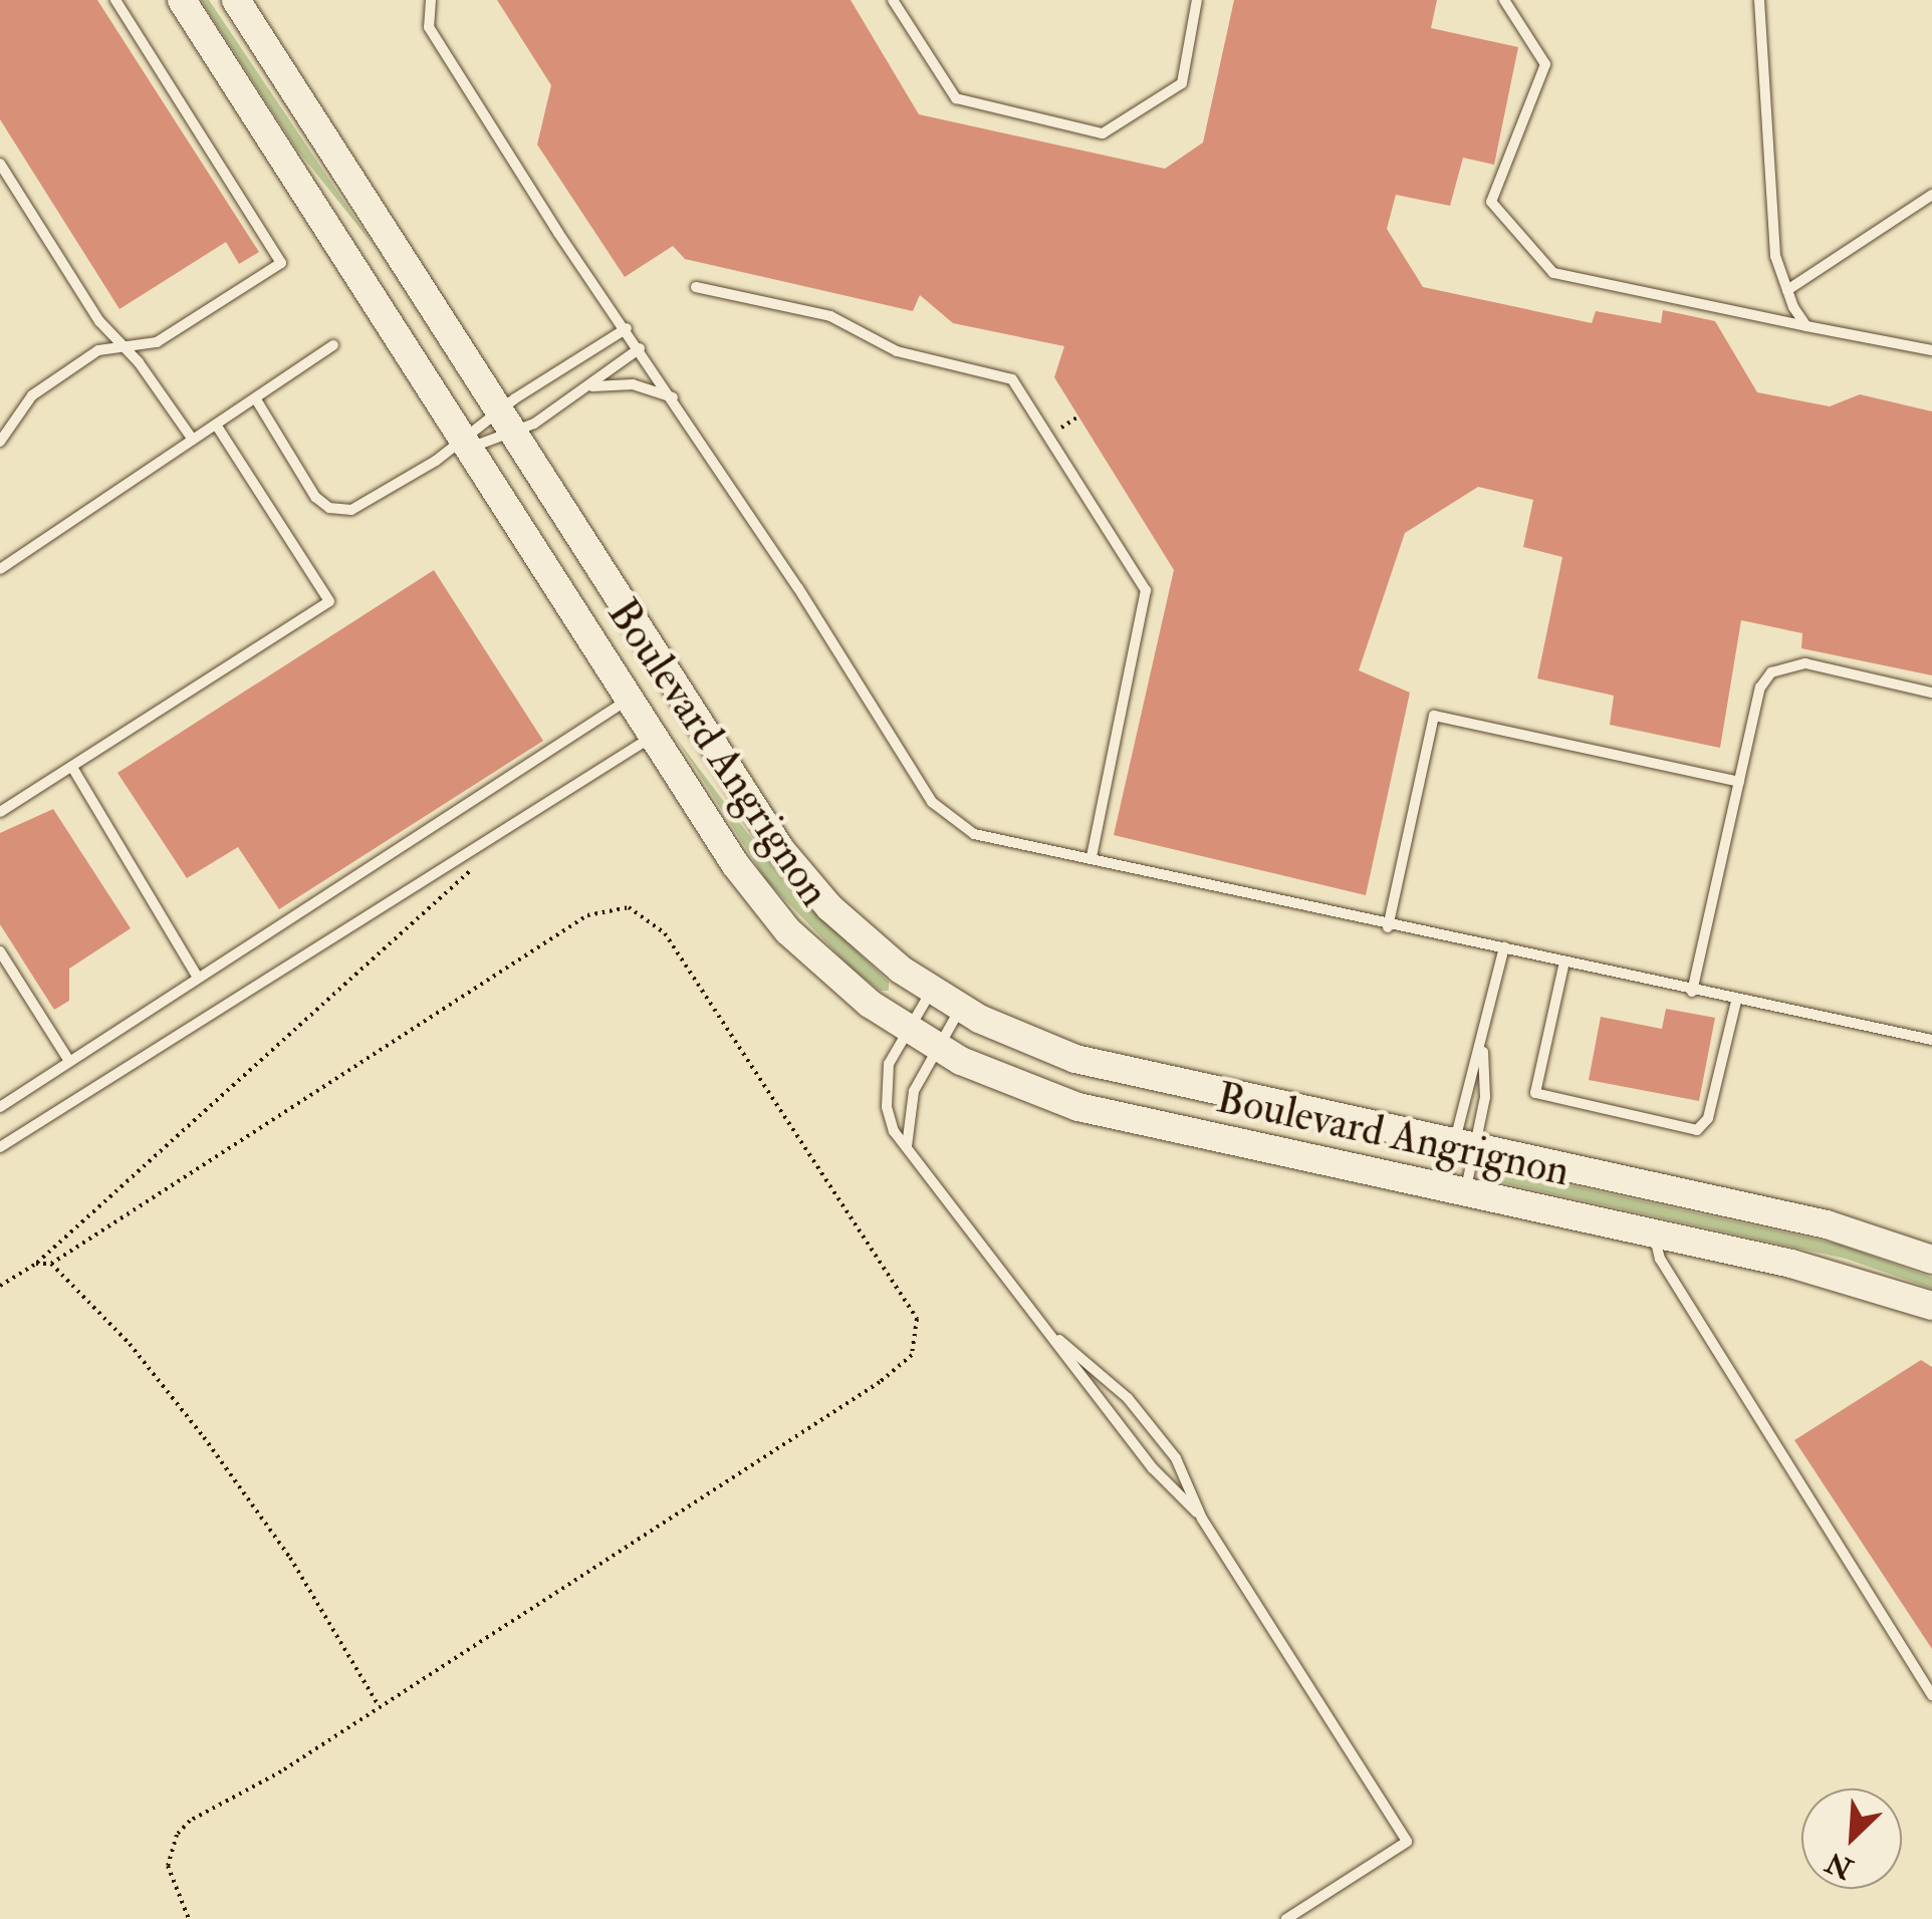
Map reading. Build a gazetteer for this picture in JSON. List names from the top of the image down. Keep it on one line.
{"streets":{"main road":["Boulevard Angrignon"]},"north":"bottom left"}
